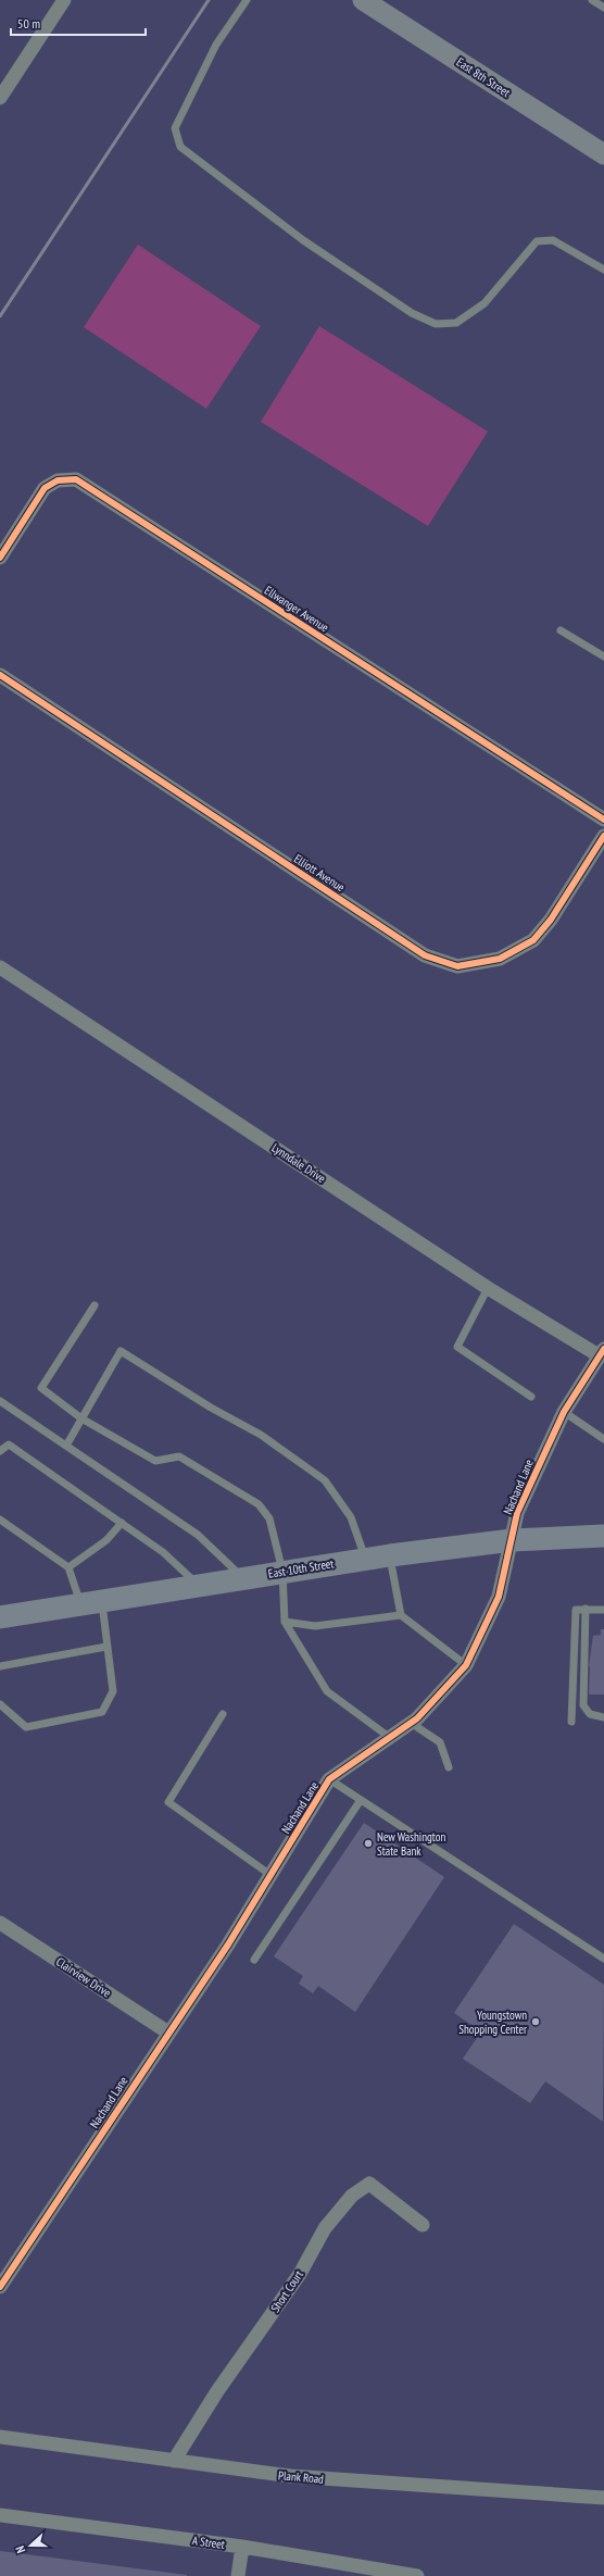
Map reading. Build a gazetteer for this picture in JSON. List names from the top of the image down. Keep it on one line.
{"streets":{"main road":["East 8th Street","East 10th Street"],"street":["Ellwanger Avenue","Elliott Avenue","Lynndale Drive","Nachand Lane","Clairview Drive","Short Court","Plank Road","A Street"]},"crossings":[["Lynndale Drive","Nachand Lane"],["Nachand Lane","East 10th Street"],["Nachand Lane","Clairview Drive"],["Short Court","Plank Road"]],"places":["New Washington State Bank","Youngstown Shopping Center"],"scale_bar":"50 m","north":"left"}
